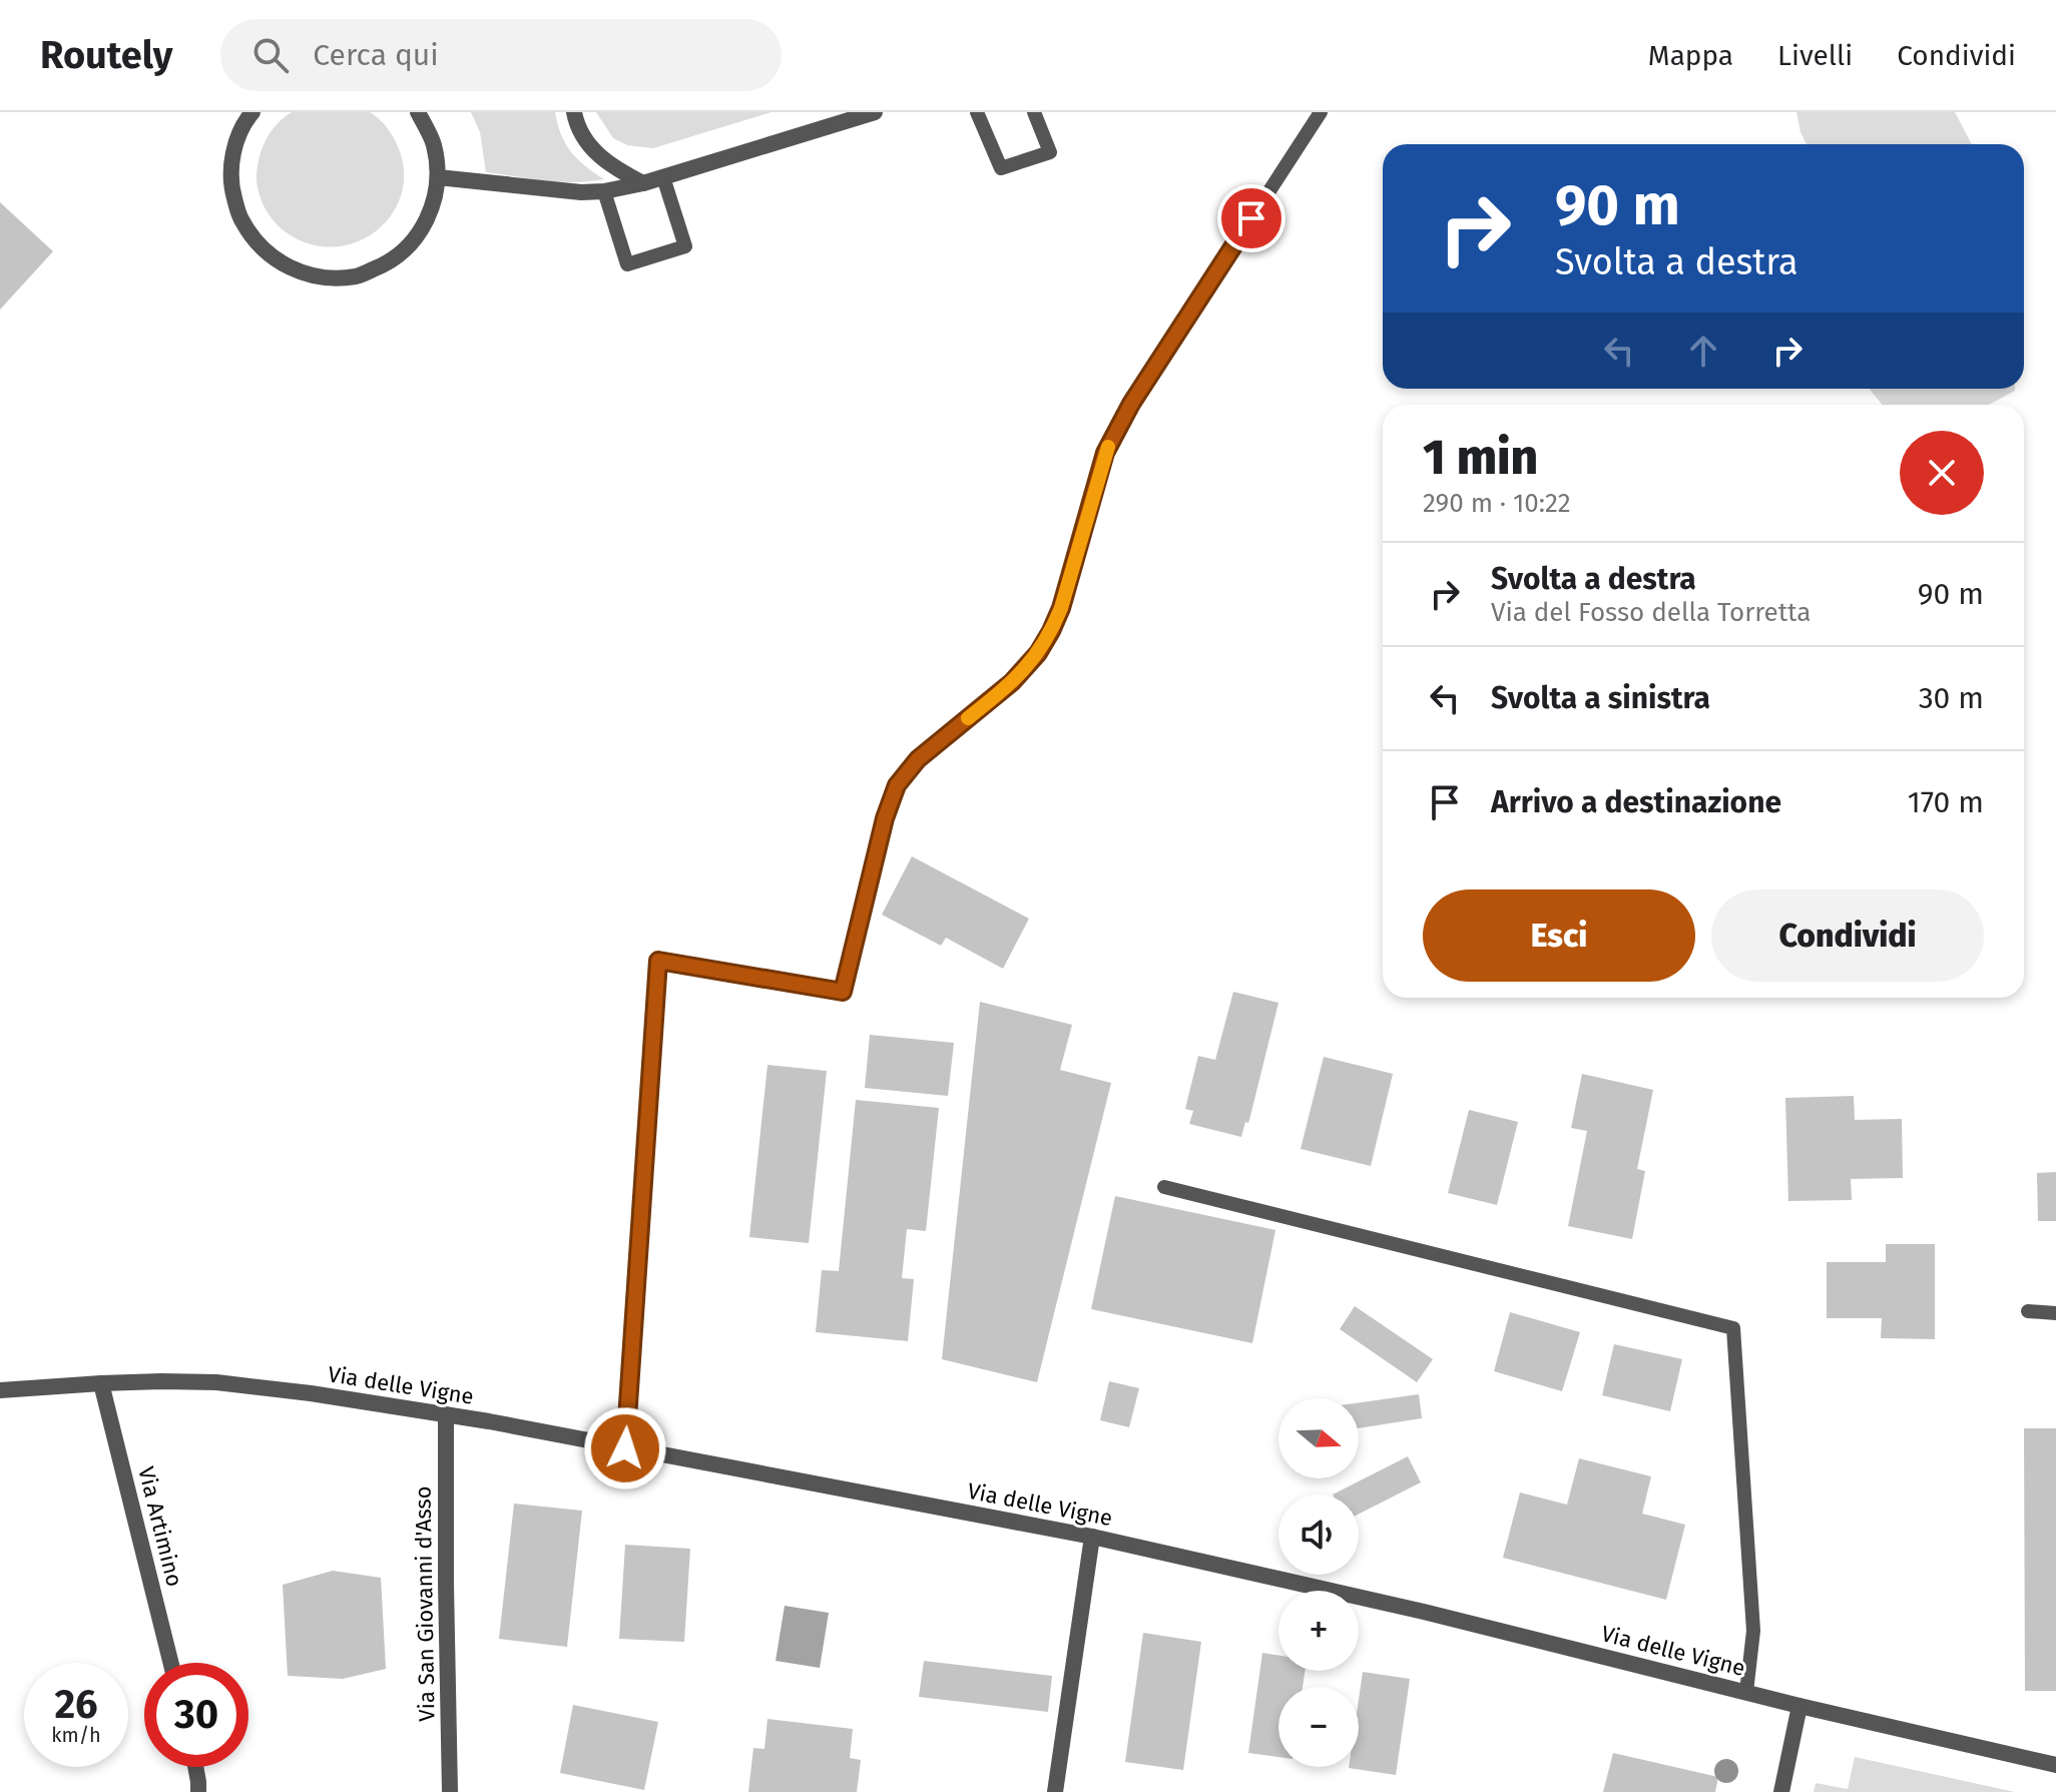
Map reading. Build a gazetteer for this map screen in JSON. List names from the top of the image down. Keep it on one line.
{"streets":{"street":["Via delle Vigne","Via Artimino","Via San Giovanni d'Asso"]},"crossings":[["Via delle Vigne","Via Artimino"],["Via delle Vigne","Via San Giovanni d'Asso"]],"north":"right","page":{"header":"Routely","search":"Cerca qui","nav":["Mappa","Livelli","Condividi"],"turn":["90 m","Svolta a destra"],"heading":["1 min","290 m · 10:22"],"list":[{"name":"Svolta a destra","note":"Via del Fosso della Torretta","value":"90 m"},{"name":"Svolta a sinistra","value":"30 m"},{"name":"Arrivo a destinazione","value":"170 m"}],"buttons":["Esci","Condividi"],"map_buttons":["+","−"],"speed":"26 km/h","limit":"30"}}
